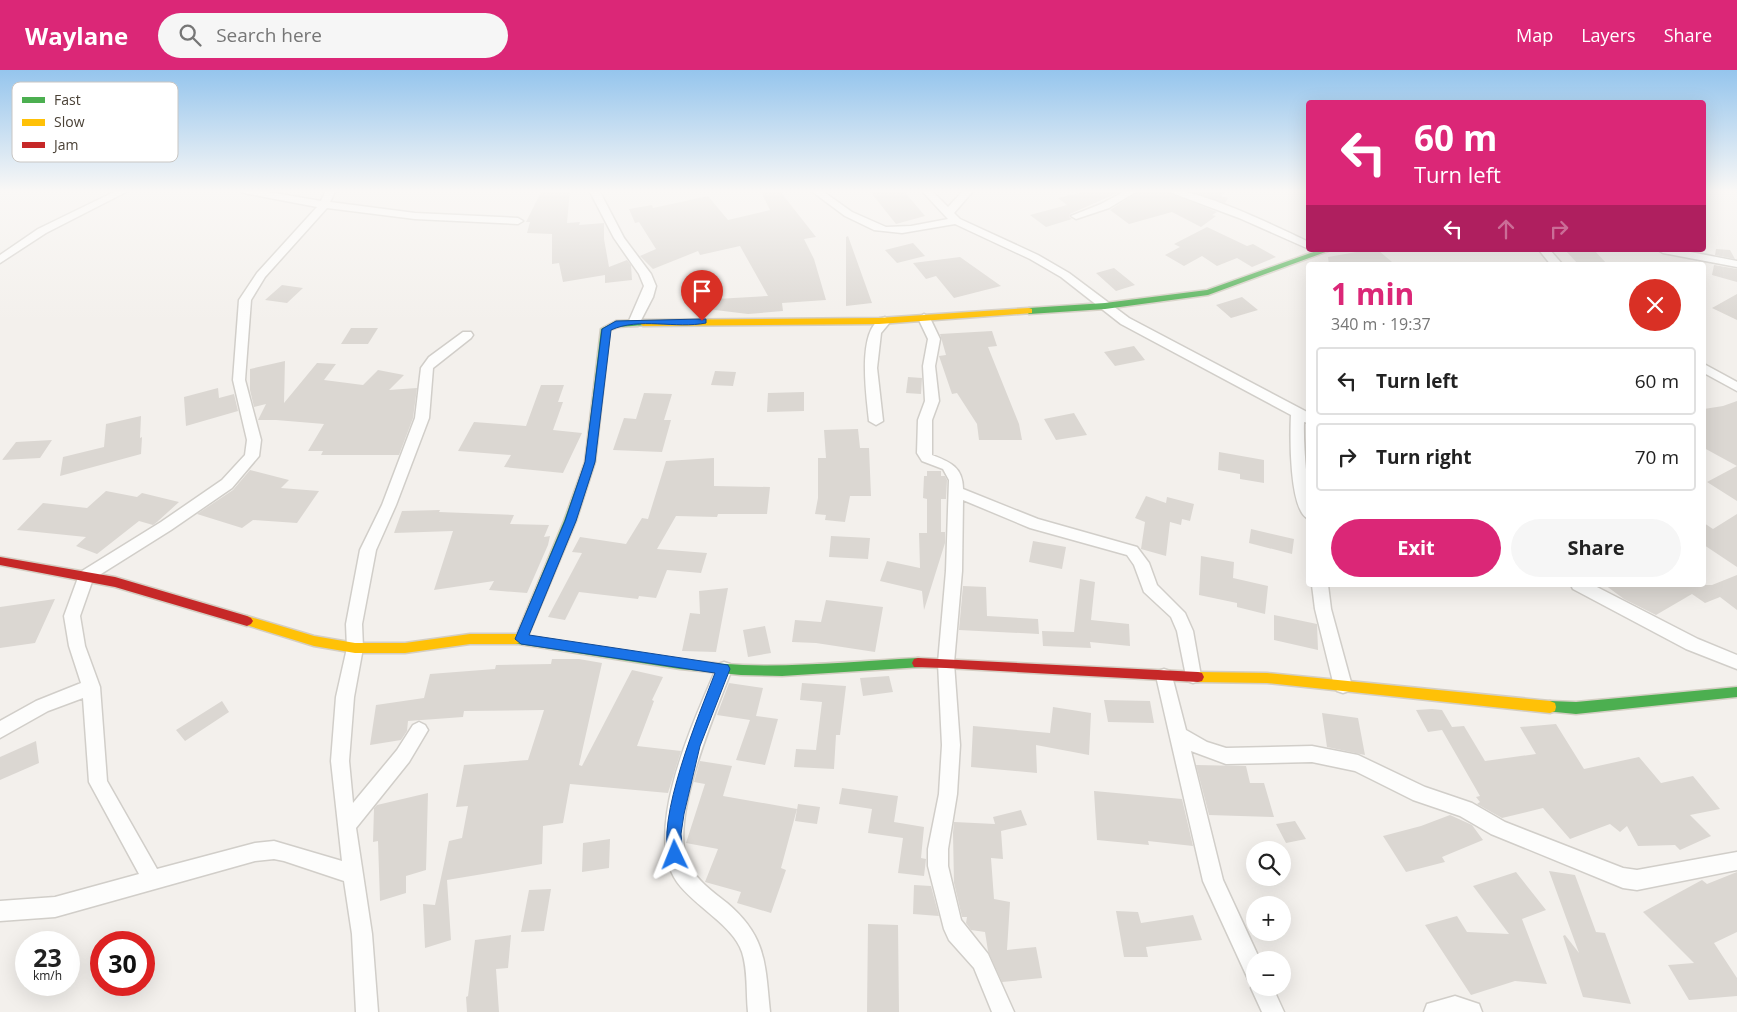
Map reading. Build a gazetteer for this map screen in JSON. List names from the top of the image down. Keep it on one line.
{"legend":["Fast","Slow","Jam"],"page":{"header":"Waylane","search":"Search here","nav":["Map","Layers","Share"],"turn":["60 m","Turn left"],"heading":["1 min","340 m · 19:37"],"list":[{"name":"Turn left","value":"60 m"},{"name":"Turn right","value":"70 m"}],"buttons":["Exit","Share"],"map_buttons":["+","−"],"speed":"23 km/h","limit":"30"}}
